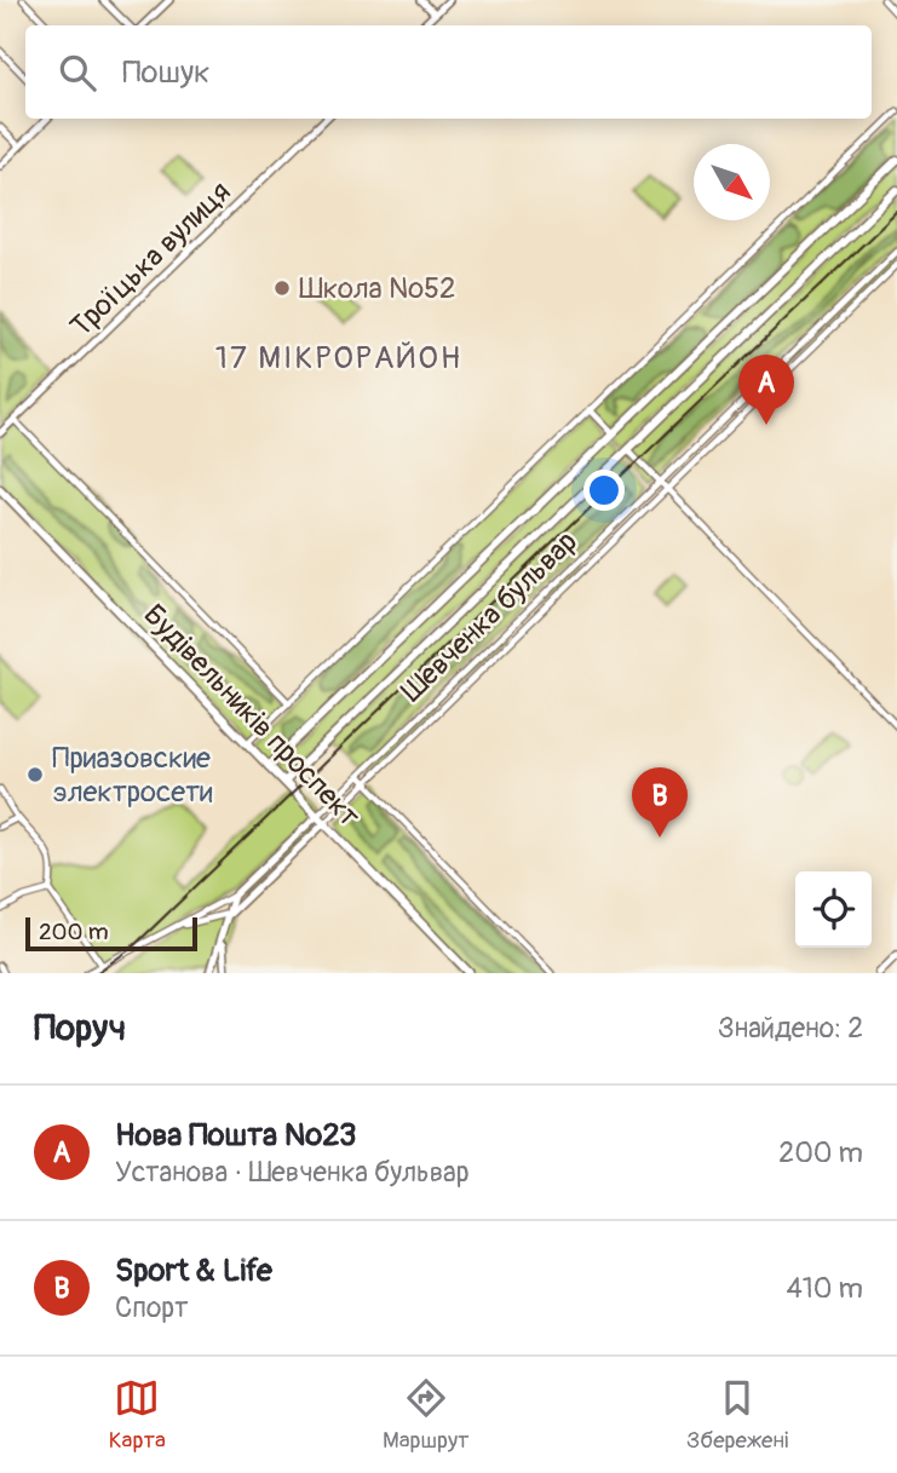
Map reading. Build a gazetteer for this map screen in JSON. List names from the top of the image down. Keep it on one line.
{"streets":{"main road":["Шевченка бульвар","Будівельників проспект"],"street":["Троїцька вулиця"]},"crossings":[["Шевченка бульвар","Будівельників проспект"]],"districts":["17 МІКРОРАЙОН"],"places":["Школа №52","Приазовские электросети"],"scale_bar":"200 m","north":"bottom right","page":{"search":"Пошук","pins":["A","B"],"scale":"200 m","heading":["Поруч","Знайдено: 2"],"list":[{"mark":"A","name":"Нова Пошта №23","note":"Установа · Шевченка бульвар","value":"200 m"},{"mark":"B","name":"Sport & Life","note":"Спорт","value":"410 m"}],"nav":["Карта","Маршрут","Збережені"]}}
